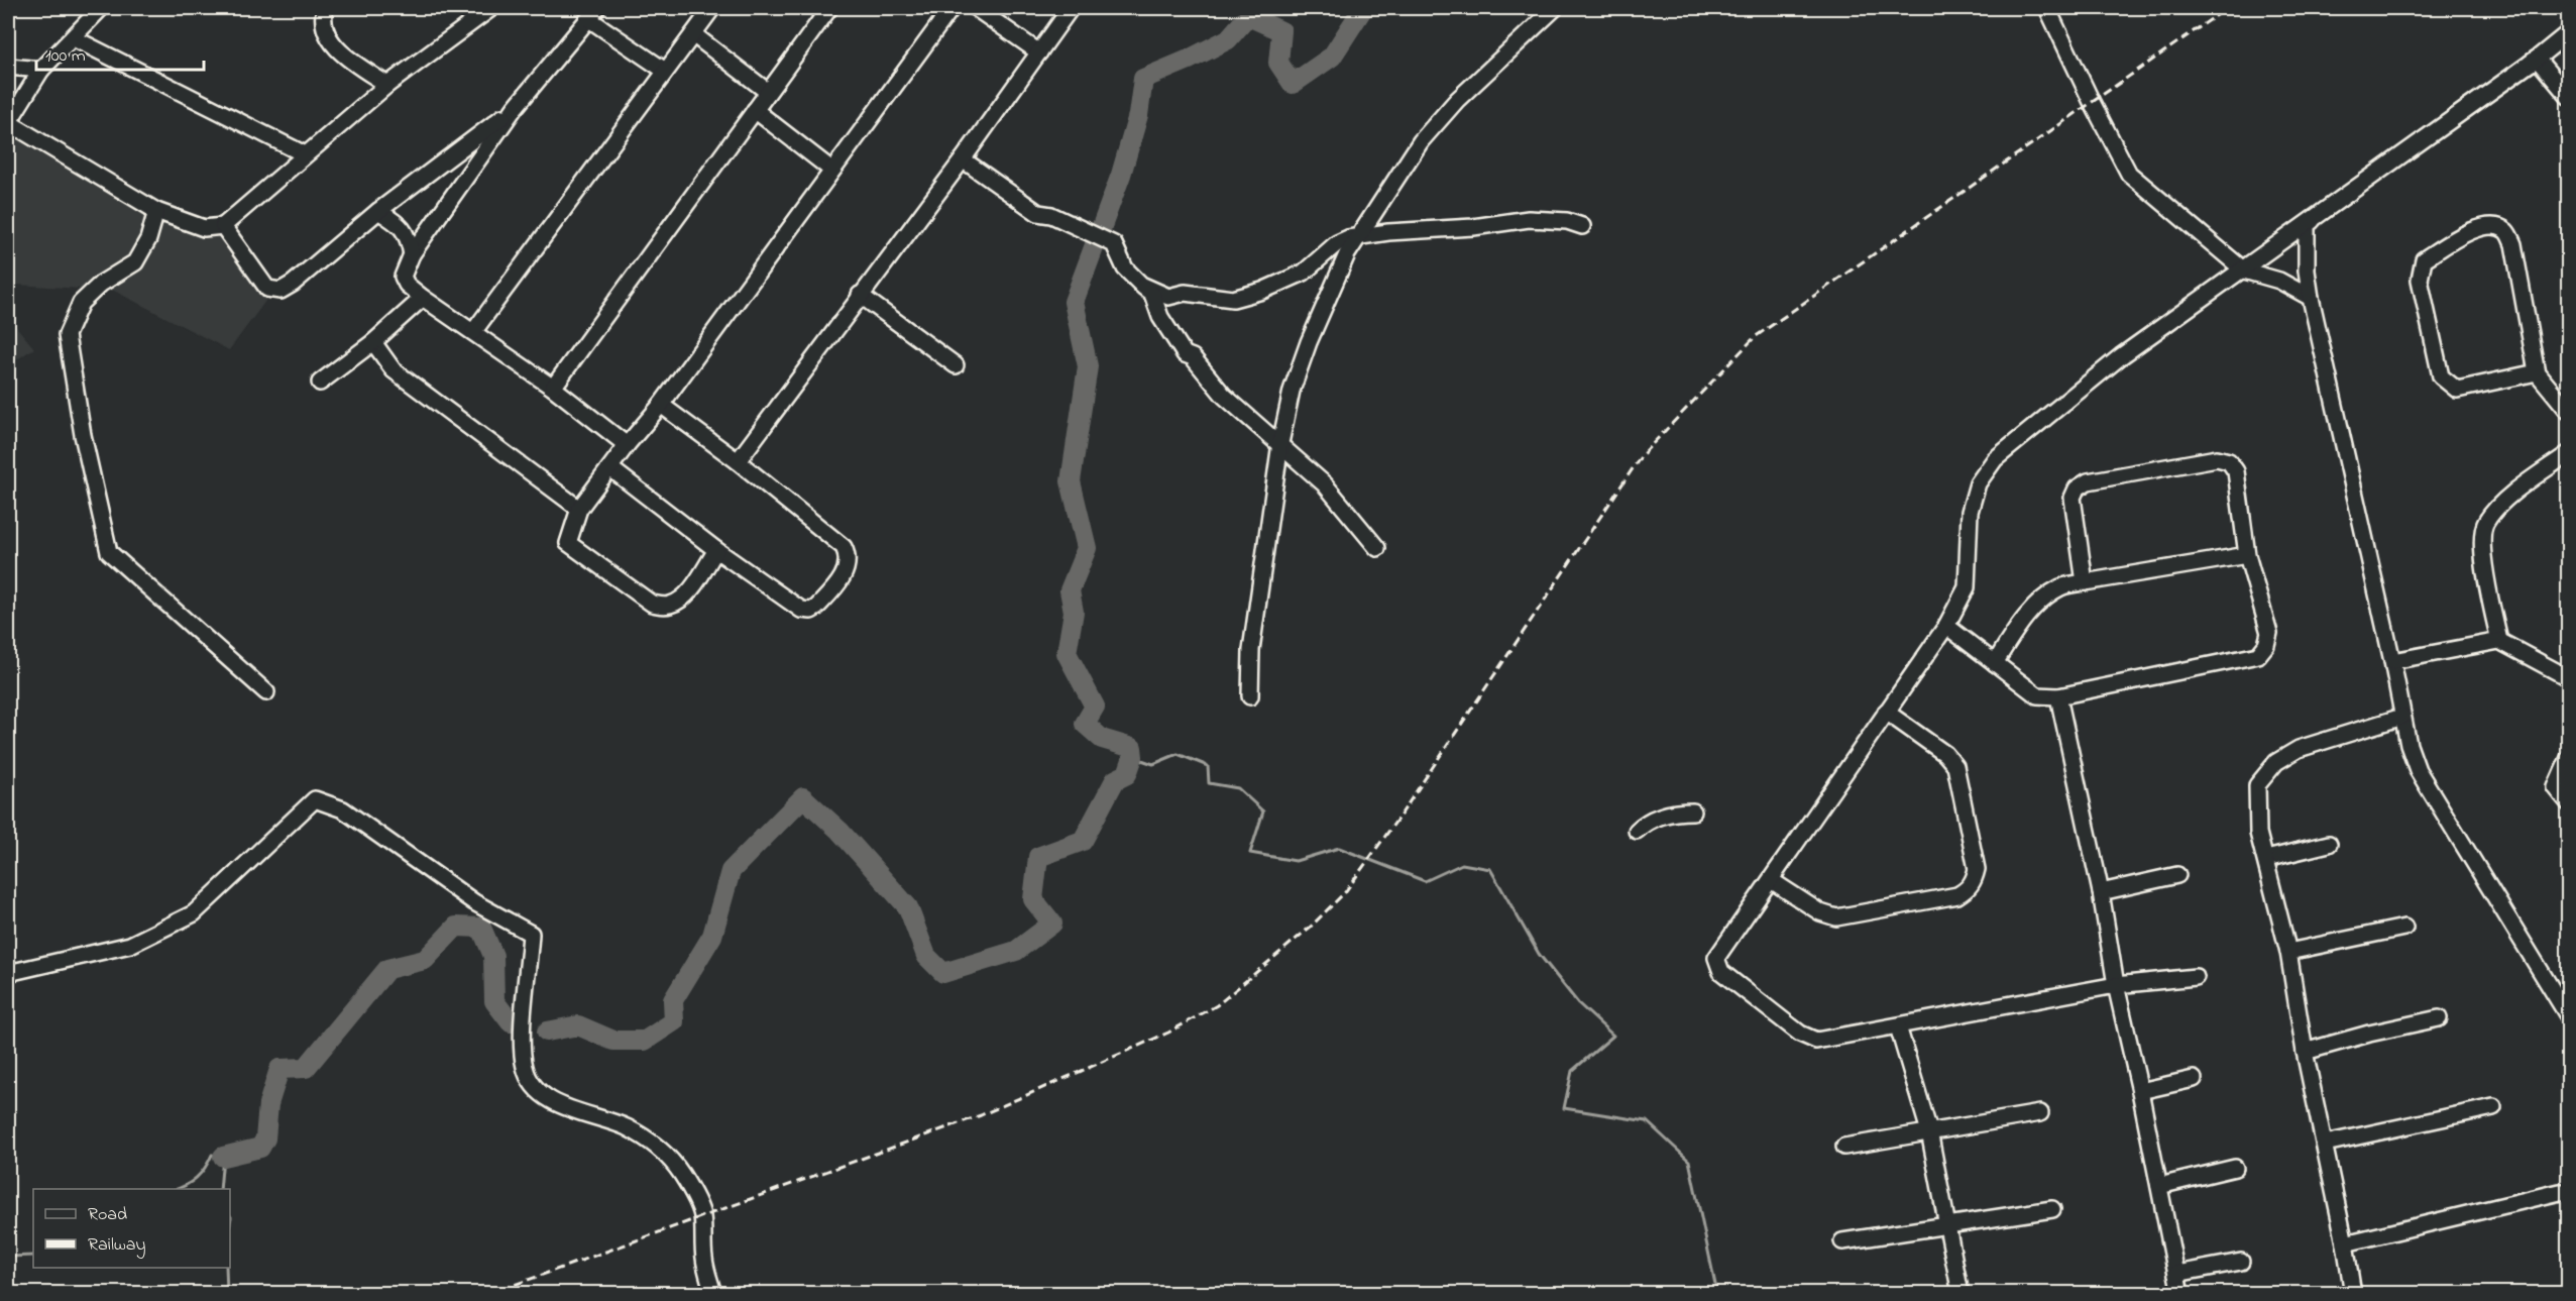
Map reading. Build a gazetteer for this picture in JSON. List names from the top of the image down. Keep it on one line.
{"legend":["Road","Railway"],"scale_bar":"100 m"}
